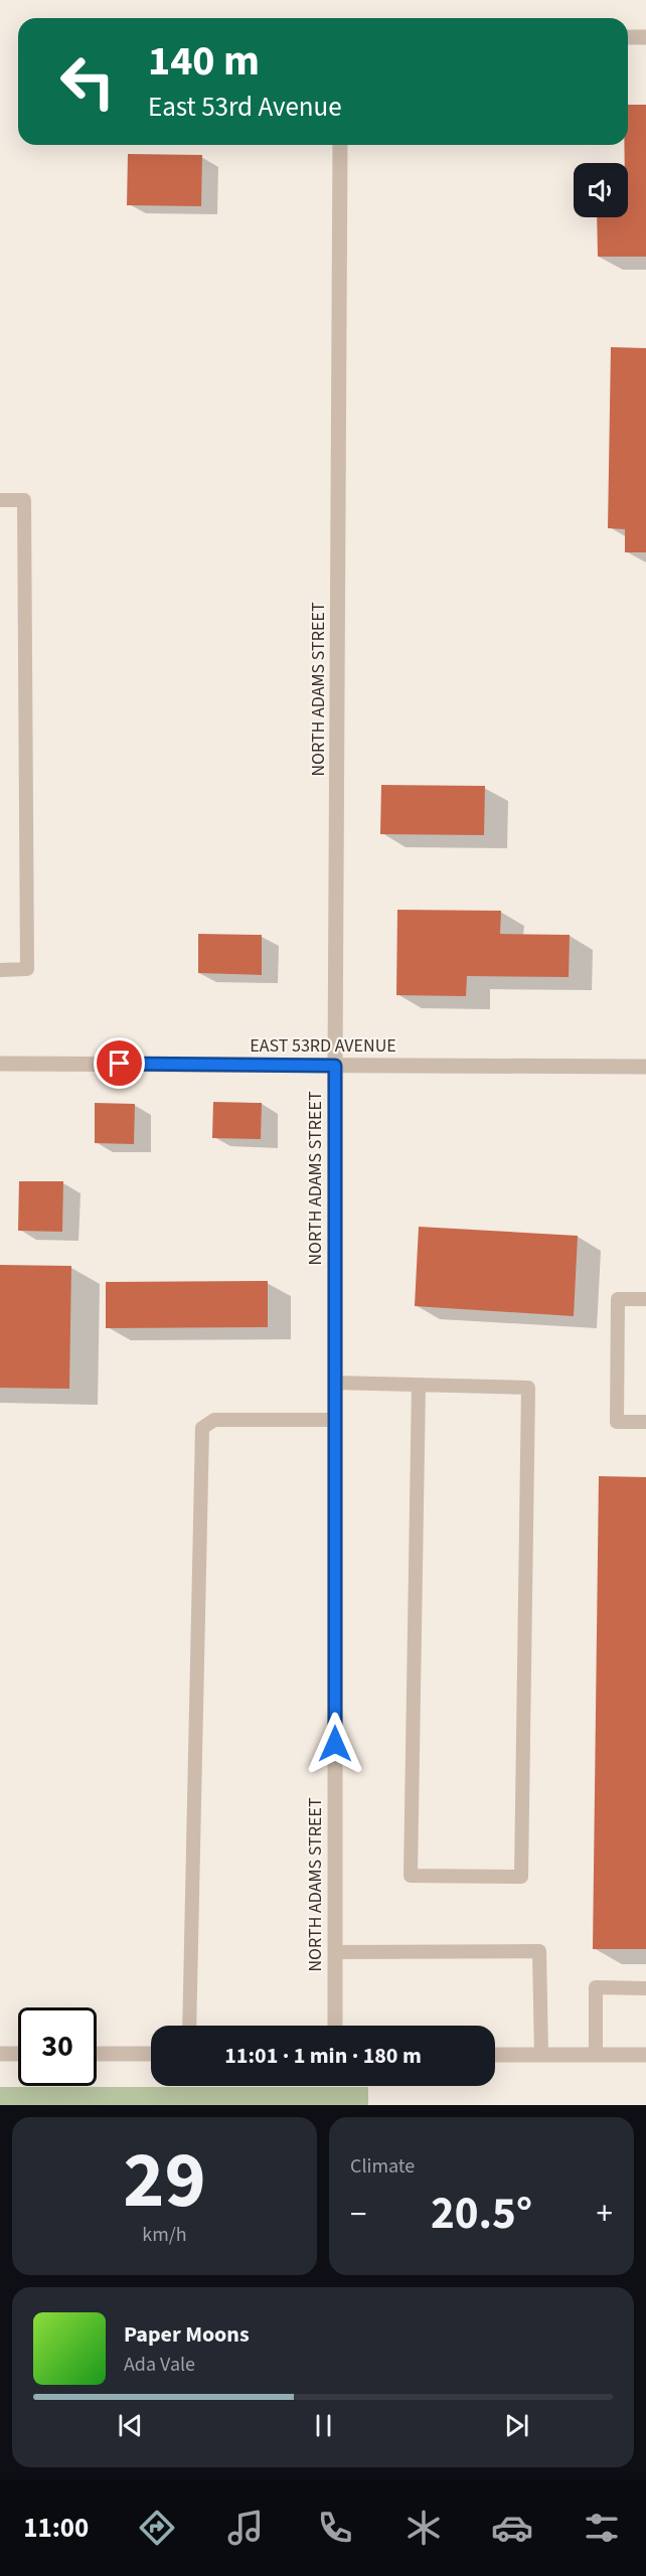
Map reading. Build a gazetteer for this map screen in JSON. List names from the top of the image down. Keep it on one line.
{"streets":{"street":["NORTH ADAMS STREET","EAST 53RD AVENUE"]},"crossings":[["NORTH ADAMS STREET","EAST 53RD AVENUE"]],"page":{"turn":["140 m","East 53rd Avenue"],"limit":"30","trip":"11:01 · 1 min · 180 m","tile":[["29","km/h"],"Climate"],"heat":["−","20.5°","+"],"song":["Paper Moons","Ada Vale"],"tabs":"11:00"}}
